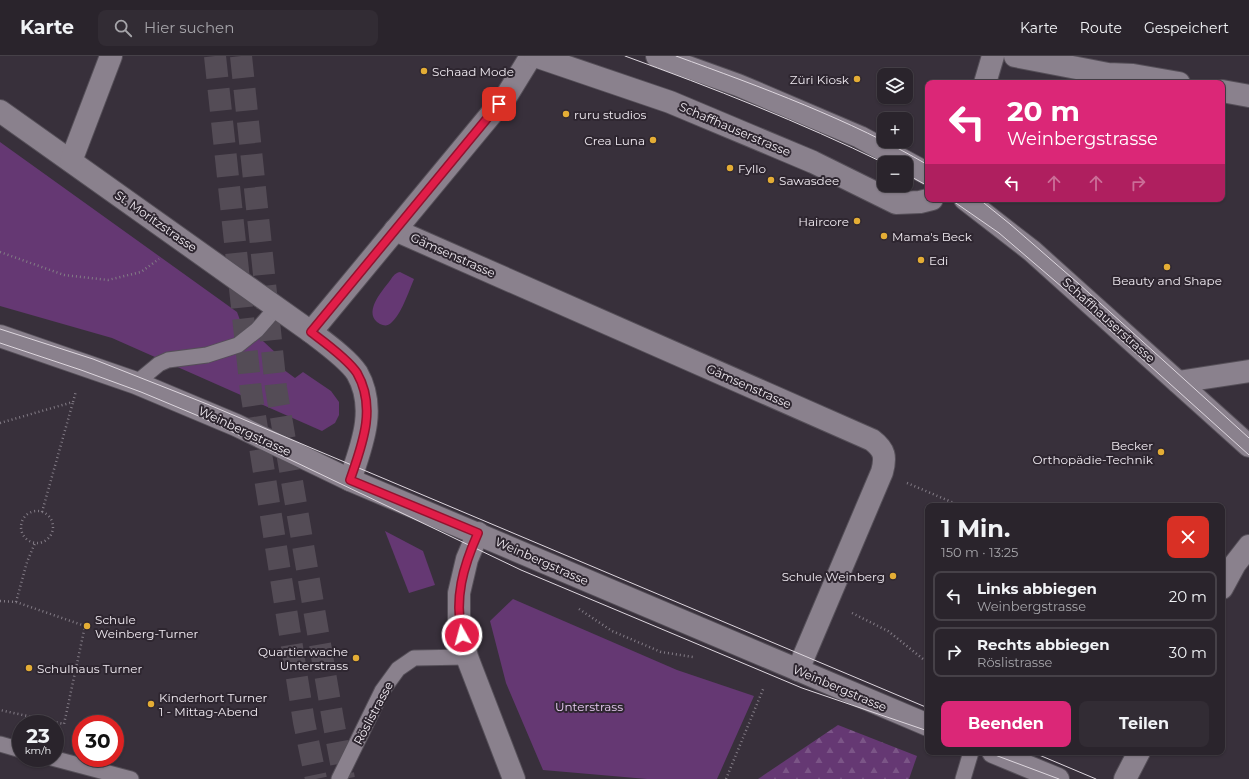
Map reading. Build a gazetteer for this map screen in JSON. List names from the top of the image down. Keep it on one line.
{"streets":{"street":["Schaffhauserstrasse","St. Moritzstrasse","Gämsenstrasse","Weinbergstrasse"],"lane":["Röslistrasse"]},"crossings":[["Gämsenstrasse","Weinbergstrasse"]],"parks":["Unterstrass"],"places":["Schaad Mode","Züri Kiosk","ruru studios","Crea Luna","Fyllo","Sawasdee","Haircore","Mama's Beck","Edi","Beauty and Shape","Becker Orthopädie-Technik","Schule Weinberg","Schule Weinberg-Turner","Quartierwache Unterstrass","Schulhaus Turner","Kinderhort Turner 1 - Mittag-Abend"],"page":{"header":"Karte","search":"Hier suchen","nav":["Karte","Route","Gespeichert"],"map_buttons":["+","−"],"turn":["20 m","Weinbergstrasse"],"heading":["1 Min.","150 m · 13:25"],"list":[{"name":"Links abbiegen","note":"Weinbergstrasse","value":"20 m"},{"name":"Rechts abbiegen","note":"Röslistrasse","value":"30 m"}],"buttons":["Beenden","Teilen"],"speed":"23 km/h","limit":"30"}}
